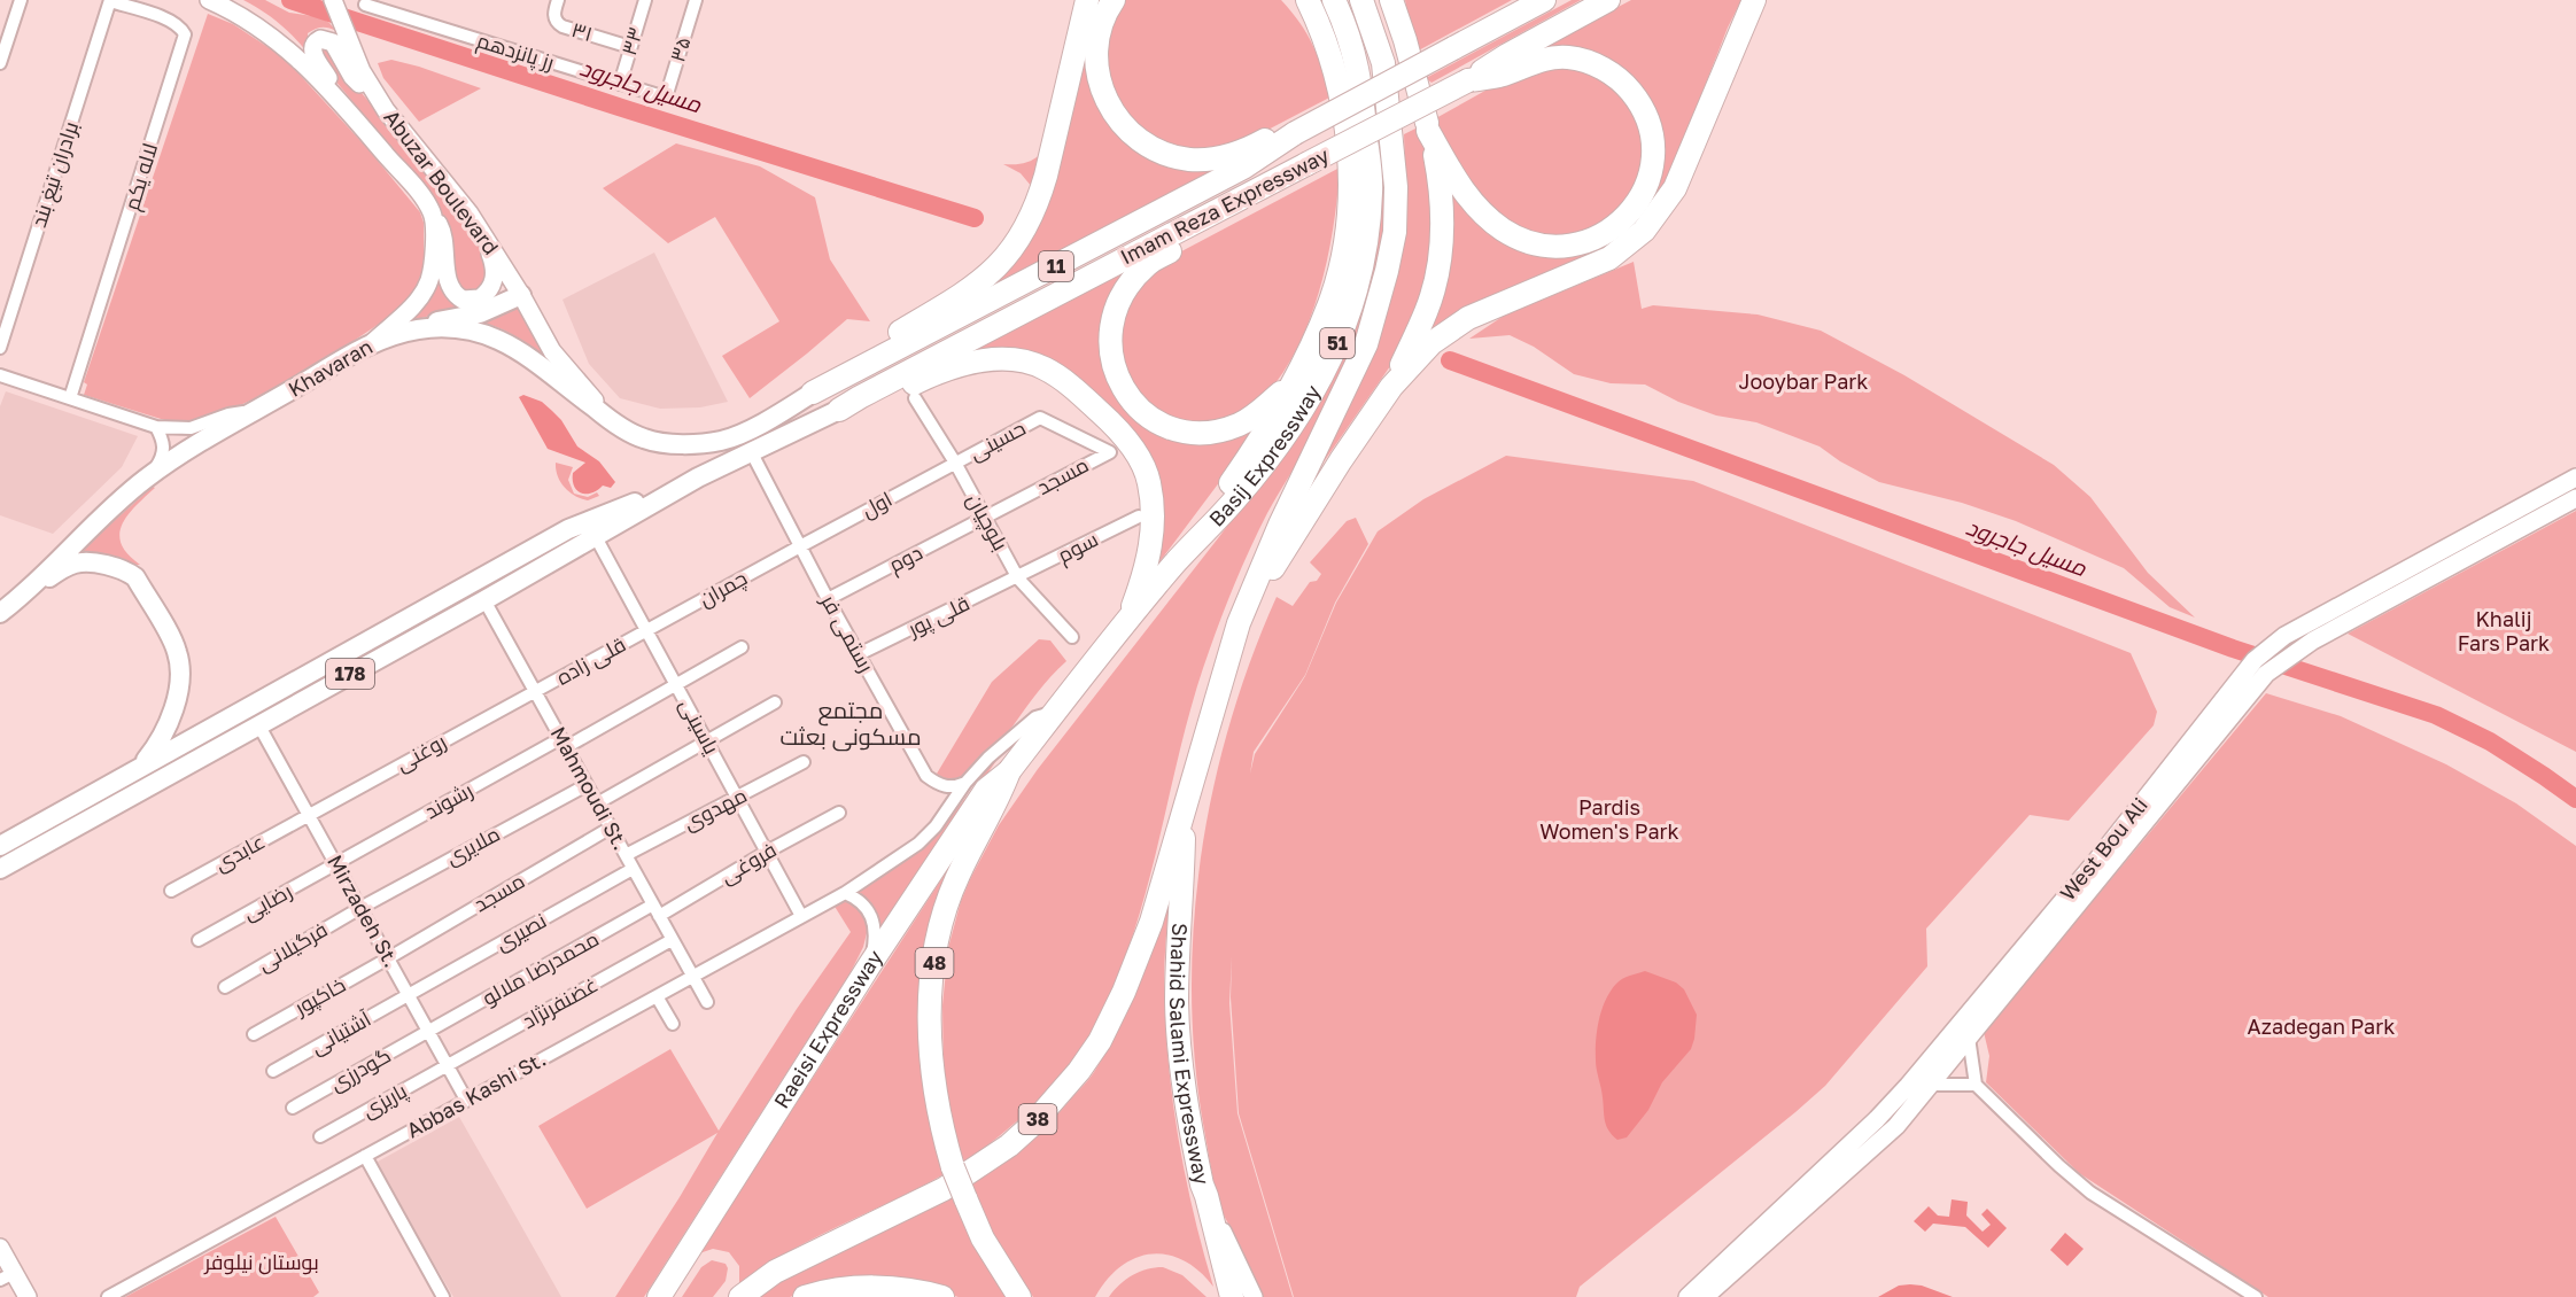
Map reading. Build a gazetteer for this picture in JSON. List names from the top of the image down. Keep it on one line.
{"streets":{"highway":["Imam Reza Expressway","11","51","Basij Expressway","48","Raeisi Expressway","Shahid Salami Expressway","38"],"main road":["Abuzar Boulevard","Khavaran","178","West Bou Ali"],"street":["۳۱","۳۳","۳۵","رز پانزدهم","برادران تیغ بند","لاله یکم","حسینی","مسجد","اول","بلوچیان","سوم","دوم","چمران","قلی پور","رستمی فر","قلی زاده","یاسینی","روغنی","Mahmoudi St.","رشوند","مهدوی","ملایری","عابدی","فروغی","رضایی","Mirzadeh St.","نصیری","فرگیلانی","محمدرضا ملالو","خاکپور","غضنفرنژاد","آشتیانی","گودرزی","Abbas Kashi St.","پاریزی"]},"crossings":[["۳۱","۳۳"],["۳۳","رز پانزدهم"],["۳۵","رز پانزدهم"],["برادران تیغ بند","لاله یکم"],["Abuzar Boulevard","Khavaran"],["Imam Reza Expressway","Khavaran"],["Imam Reza Expressway","178"],["حسینی","مسجد"],["حسینی","اول"],["حسینی","بلوچیان"],["Basij Expressway","48"],["Basij Expressway","Raeisi Expressway"],["Basij Expressway","Shahid Salami Expressway"],["Basij Expressway","Abbas Kashi St."],["Basij Expressway","38"],["مسجد","بلوچیان"],["مسجد","دوم"],["مسجد","Mahmoudi St."],["مسجد","Mirzadeh St."],["مسجد","خاکپور"],["اول","بلوچیان"],["اول","چمران"],["اول","رستمی فر"],["بلوچیان","سوم"],["بلوچیان","دوم"],["بلوچیان","قلی پور"],["سوم","قلی پور"],["دوم","رستمی فر"],["چمران","رستمی فر"],["چمران","قلی زاده"],["چمران","یاسینی"],["قلی پور","رستمی فر"],["رستمی فر","178"],["رستمی فر","Abbas Kashi St."],["قلی زاده","یاسینی"],["قلی زاده","روغنی"],["قلی زاده","Mahmoudi St."],["178","یاسینی"],["178","Mahmoudi St."],["178","Mirzadeh St."],["یاسینی","رشوند"],["یاسینی","مهدوی"],["یاسینی","فروغی"],["یاسینی","Abbas Kashi St."],["روغنی","Mahmoudi St."],["روغنی","عابدی"],["روغنی","Mirzadeh St."],["Mahmoudi St.","رشوند"],["Mahmoudi St.","مهدوی"],["Mahmoudi St.","ملایری"],["Mahmoudi St.","فروغی"],["Mahmoudi St.","نصیری"],["Mahmoudi St.","محمدرضا ملالو"],["Mahmoudi St.","غضنفرنژاد"],["Mahmoudi St.","Abbas Kashi St."],["رشوند","رضایی"],["رشوند","Mirzadeh St."],["ملایری","Mirzadeh St."],["ملایری","فرگیلانی"],["عابدی","Mirzadeh St."],["فروغی","محمدرضا ملالو"],["رضایی","Mirzadeh St."],["Mirzadeh St.","نصیری"],["Mirzadeh St.","فرگیلانی"],["Mirzadeh St.","محمدرضا ملالو"],["Mirzadeh St.","خاکپور"],["Mirzadeh St.","غضنفرنژاد"],["Mirzadeh St.","آشتیانی"],["Mirzadeh St.","گودرزی"],["Mirzadeh St.","Abbas Kashi St."],["Mirzadeh St.","پاریزی"],["نصیری","آشتیانی"],["48","Raeisi Expressway"],["محمدرضا ملالو","گودرزی"],["غضنفرنژاد","پاریزی"],["Shahid Salami Expressway","38"]],"districts":["مجتمع مسکونی بعثت"],"water":["مسیل جاجرود"],"parks":["Jooybar Park","Khalij Fars Park","Pardis Women's Park","Azadegan Park","بوستان نیلوفر"]}
